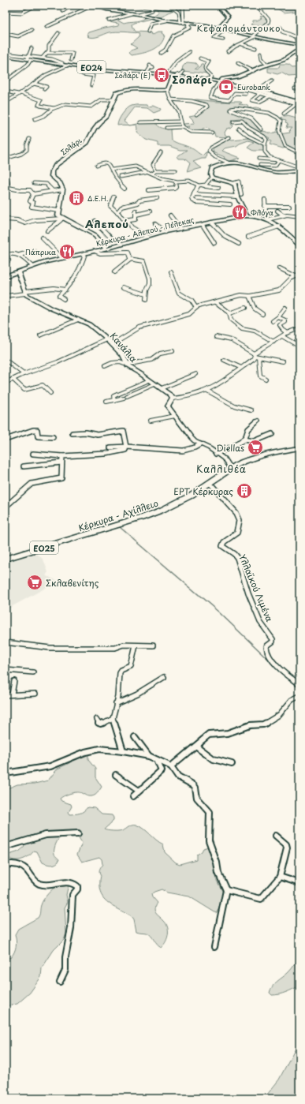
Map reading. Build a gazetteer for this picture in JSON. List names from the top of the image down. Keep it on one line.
{"streets":{"main road":["ΕΟ24","Κέρκυρα - Αχίλλειο","ΕΟ25"],"street":["Σολάρι","Κέρκυρα - Αλεπού - Πέλεκας","Κανάλια","Υλλαϊκού Λιμένα"]},"crossings":[["Κέρκυρα - Αχίλλειο","Υλλαϊκού Λιμένα"]],"districts":["Κεφαλομάντουκο","Σολάρι","Αλεπού","Καλλιθέα"],"places":{"bus stop":["Σολάρι (E)"],"bank":["Eurobank"],"building":["Δ.Ε.Η.","ΕΡΤ Κέρκυρας"],"restaurant":["Φλόγα","Πάπρικα"],"supermarket":["Diellas","Σκλαβενίτης"]}}
